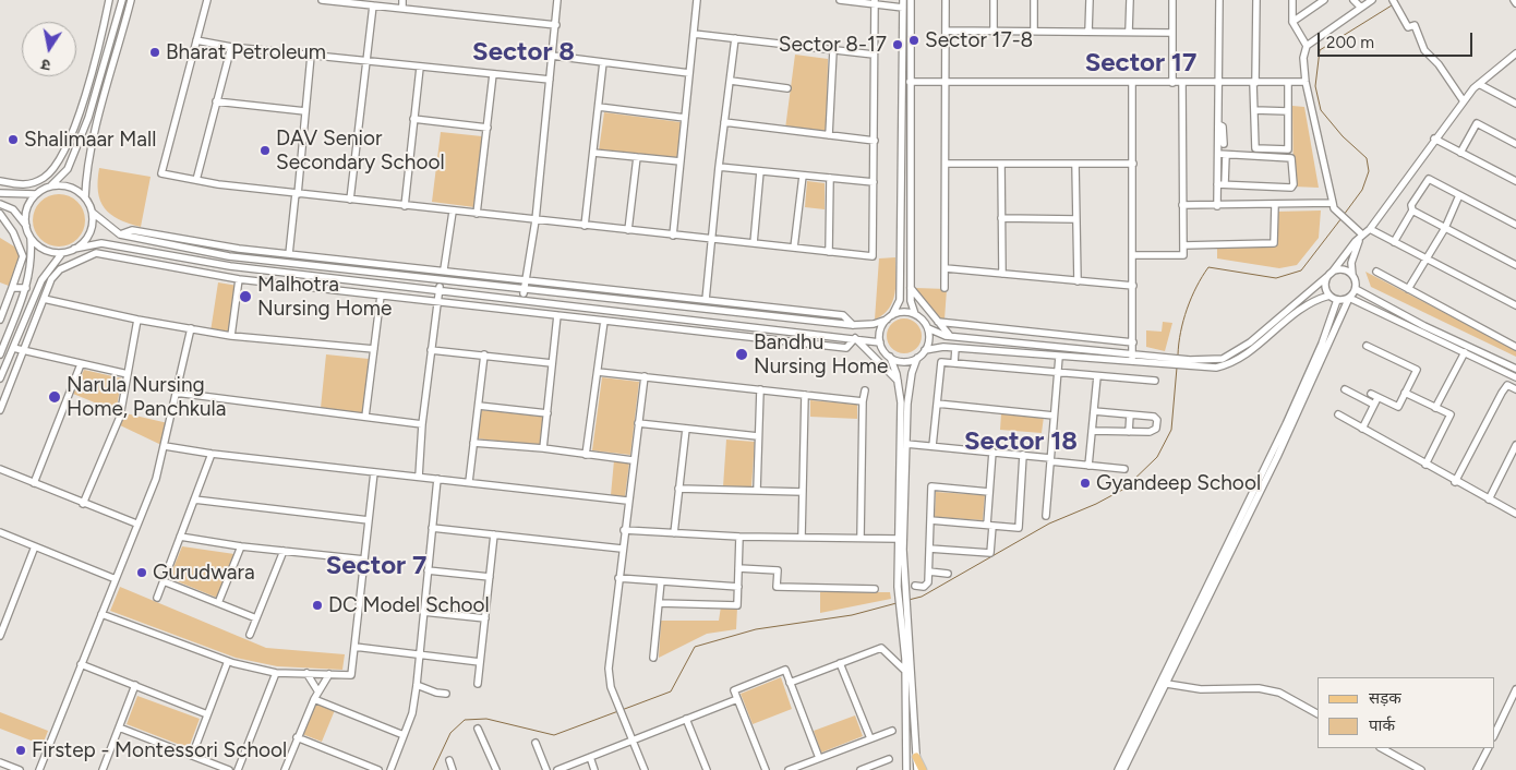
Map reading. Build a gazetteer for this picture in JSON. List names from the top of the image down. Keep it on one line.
{"districts":["Sector 8","Sector 17","Sector 18","Sector 7"],"places":["Sector 17-8","Sector 8-17","Bharat Petroleum","Shalimaar Mall","DAV Senior Secondary School","Malhotra Nursing Home","Bandhu Nursing Home","Narula Nursing Home, Panchkula","Gyandeep School","Gurudwara","DC Model School","Firstep - Montessori School"],"legend":["सड़क","पार्क"],"scale_bar":"200 m","north":"bottom"}
